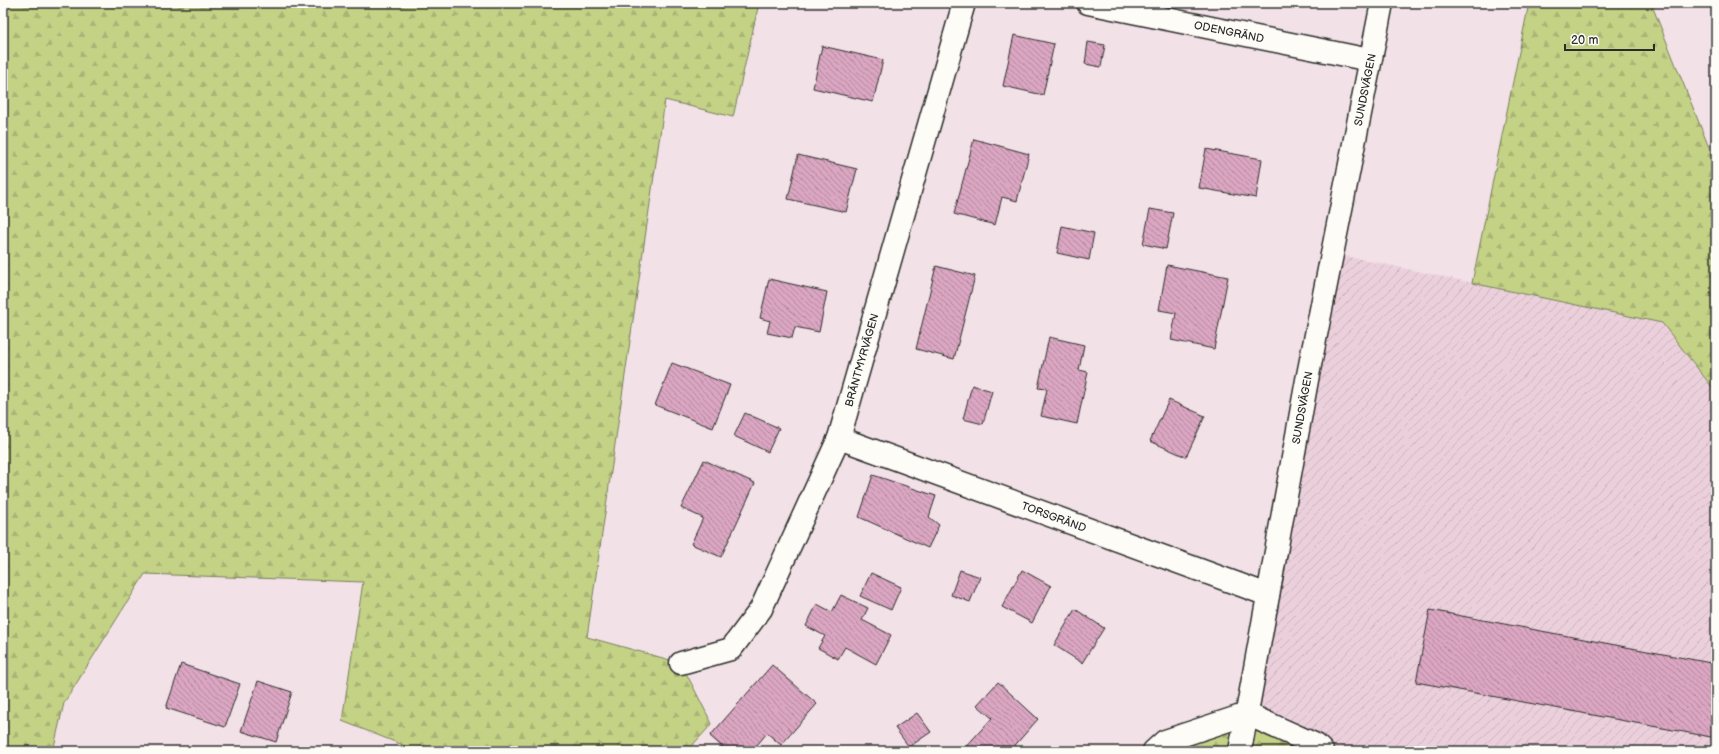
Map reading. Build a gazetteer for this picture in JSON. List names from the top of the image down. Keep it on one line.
{"streets":{"street":["ODENGRÄND","SUNDSVÄGEN","BRÄNTMYRVÄGEN","TORSGRÄND"]},"crossings":[["ODENGRÄND","SUNDSVÄGEN"],["SUNDSVÄGEN","TORSGRÄND"],["BRÄNTMYRVÄGEN","TORSGRÄND"]],"scale_bar":"20 m"}
